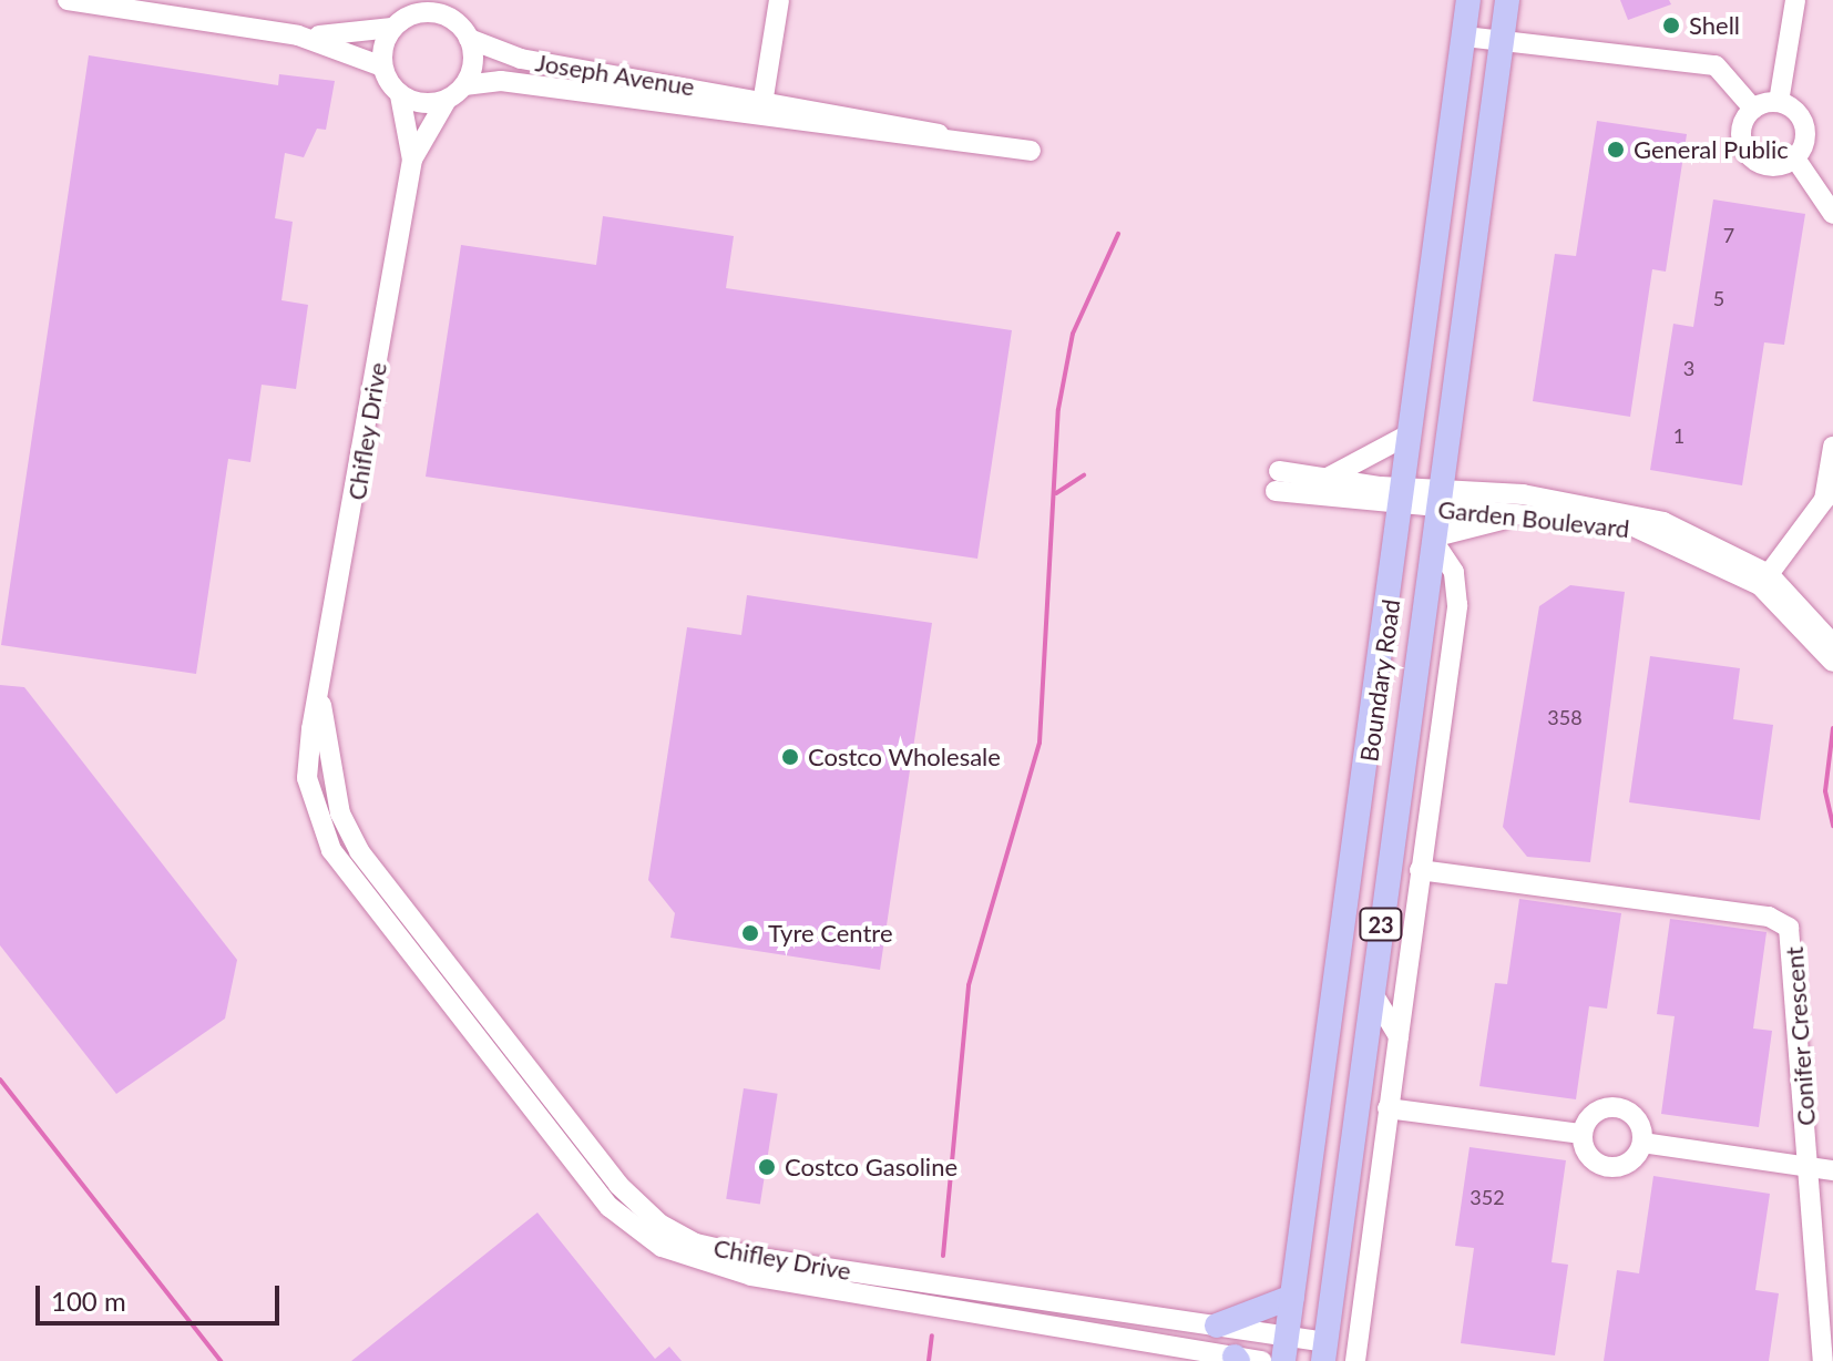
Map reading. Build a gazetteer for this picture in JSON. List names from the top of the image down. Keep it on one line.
{"streets":{"main road":["Boundary Road","23"],"street":["Joseph Avenue","Chifley Drive","Garden Boulevard","Conifer Crescent"]},"crossings":[["Joseph Avenue","Chifley Drive"],["Chifley Drive","Boundary Road"],["Garden Boulevard","Boundary Road"]],"places":["Shell","General Public","Costco Wholesale","Tyre Centre","Costco Gasoline"],"house_numbers":["7","5","3","1","358","352"],"scale_bar":"100 m"}
